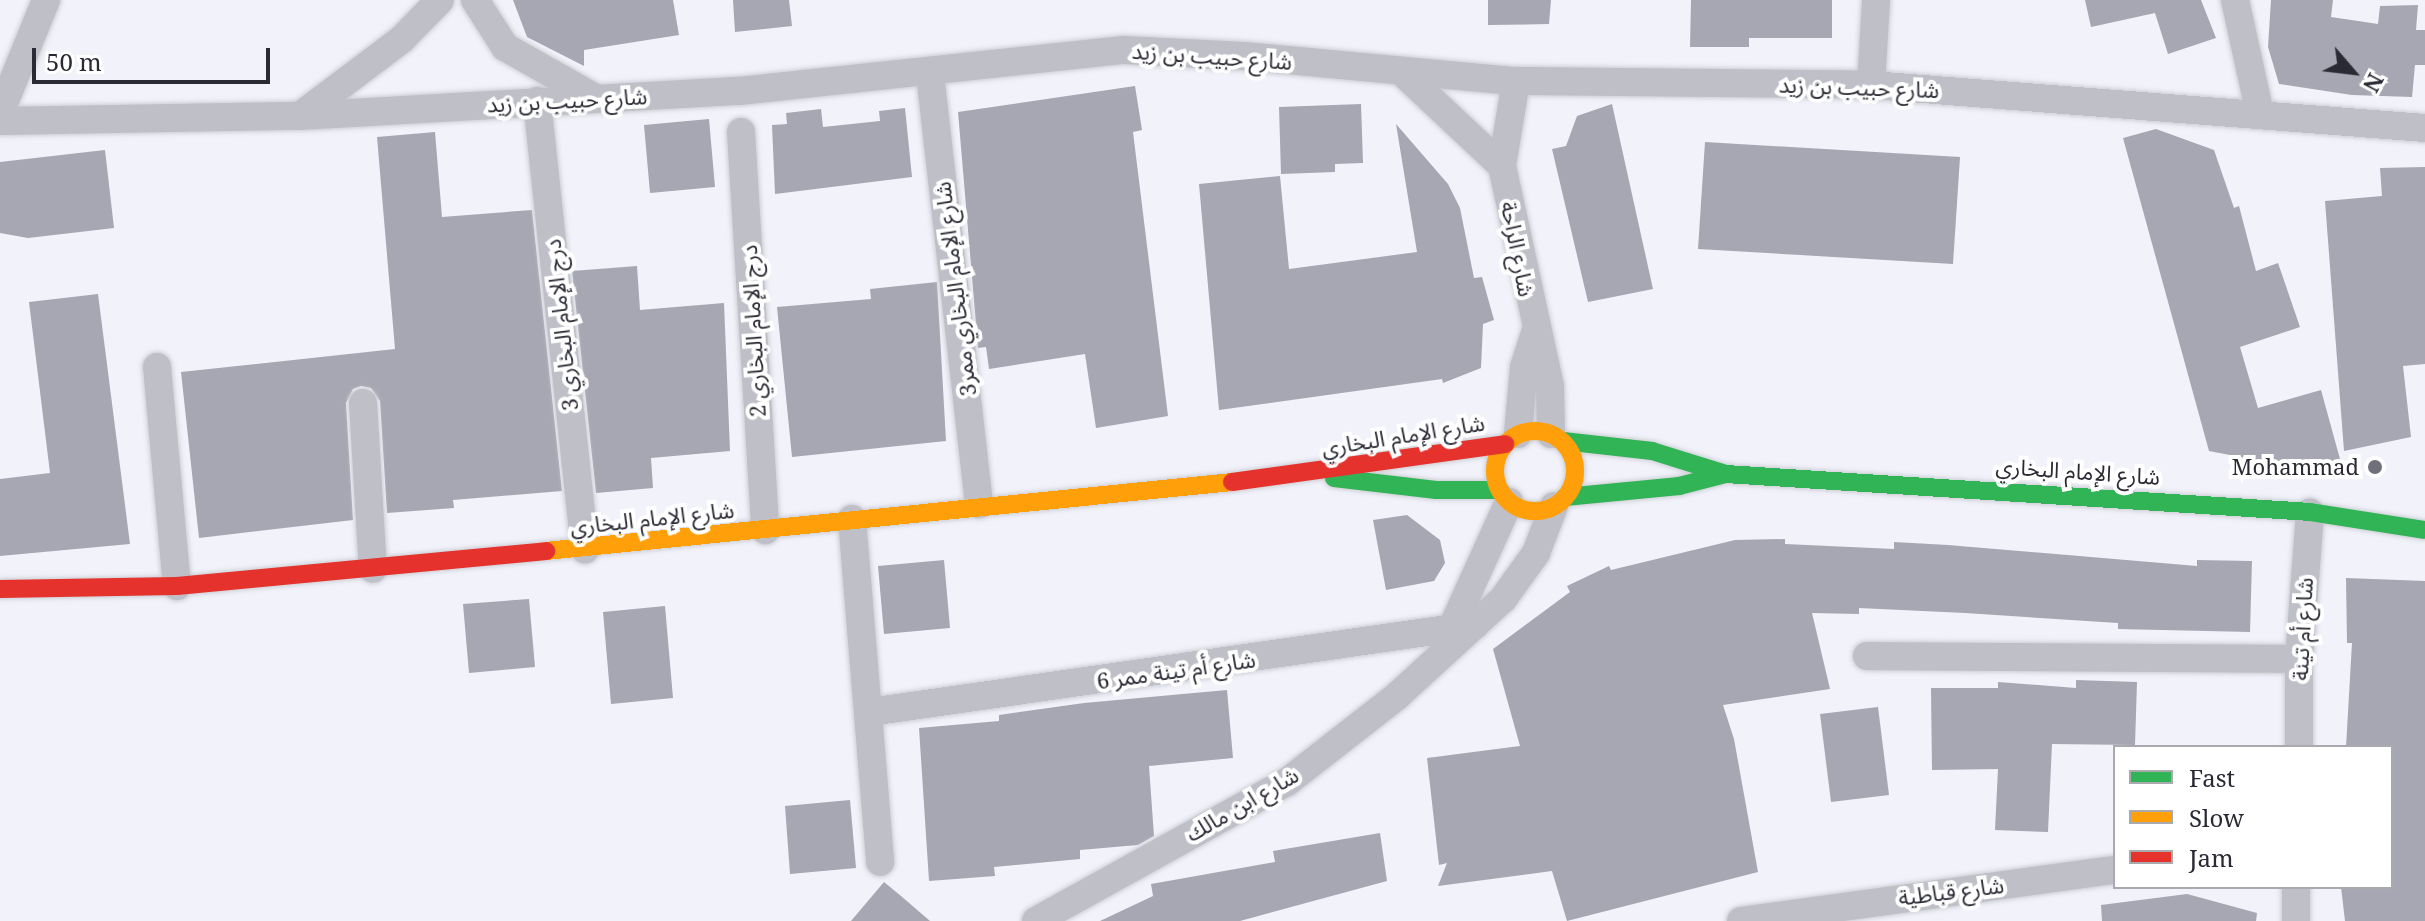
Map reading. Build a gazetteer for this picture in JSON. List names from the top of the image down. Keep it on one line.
{"streets":{"street":["شارع حبيب بن زيد","شارع الراحة","شارع الإمام البخاري ممر3","درج الإمام البخاري 3","درج الإمام البخاري 2","شارع الإمام البخاري","شارع أم تينة","شارع أم تينة ممر 6","شارع ابن مالك","شارع قباطية"]},"crossings":[["شارع حبيب بن زيد","شارع الراحة"],["شارع حبيب بن زيد","شارع الإمام البخاري ممر3"],["شارع حبيب بن زيد","درج الإمام البخاري 3"],["شارع الراحة","شارع الإمام البخاري"],["شارع الراحة","شارع ابن مالك"],["شارع الإمام البخاري ممر3","شارع الإمام البخاري"],["درج الإمام البخاري 3","شارع الإمام البخاري"],["درج الإمام البخاري 2","شارع الإمام البخاري"],["شارع الإمام البخاري","شارع أم تينة"],["شارع الإمام البخاري","شارع ابن مالك"],["شارع أم تينة ممر 6","شارع ابن مالك"]],"places":["Mohammad"],"legend":["Fast","Slow","Jam"],"scale_bar":"50 m","north":"bottom right"}
